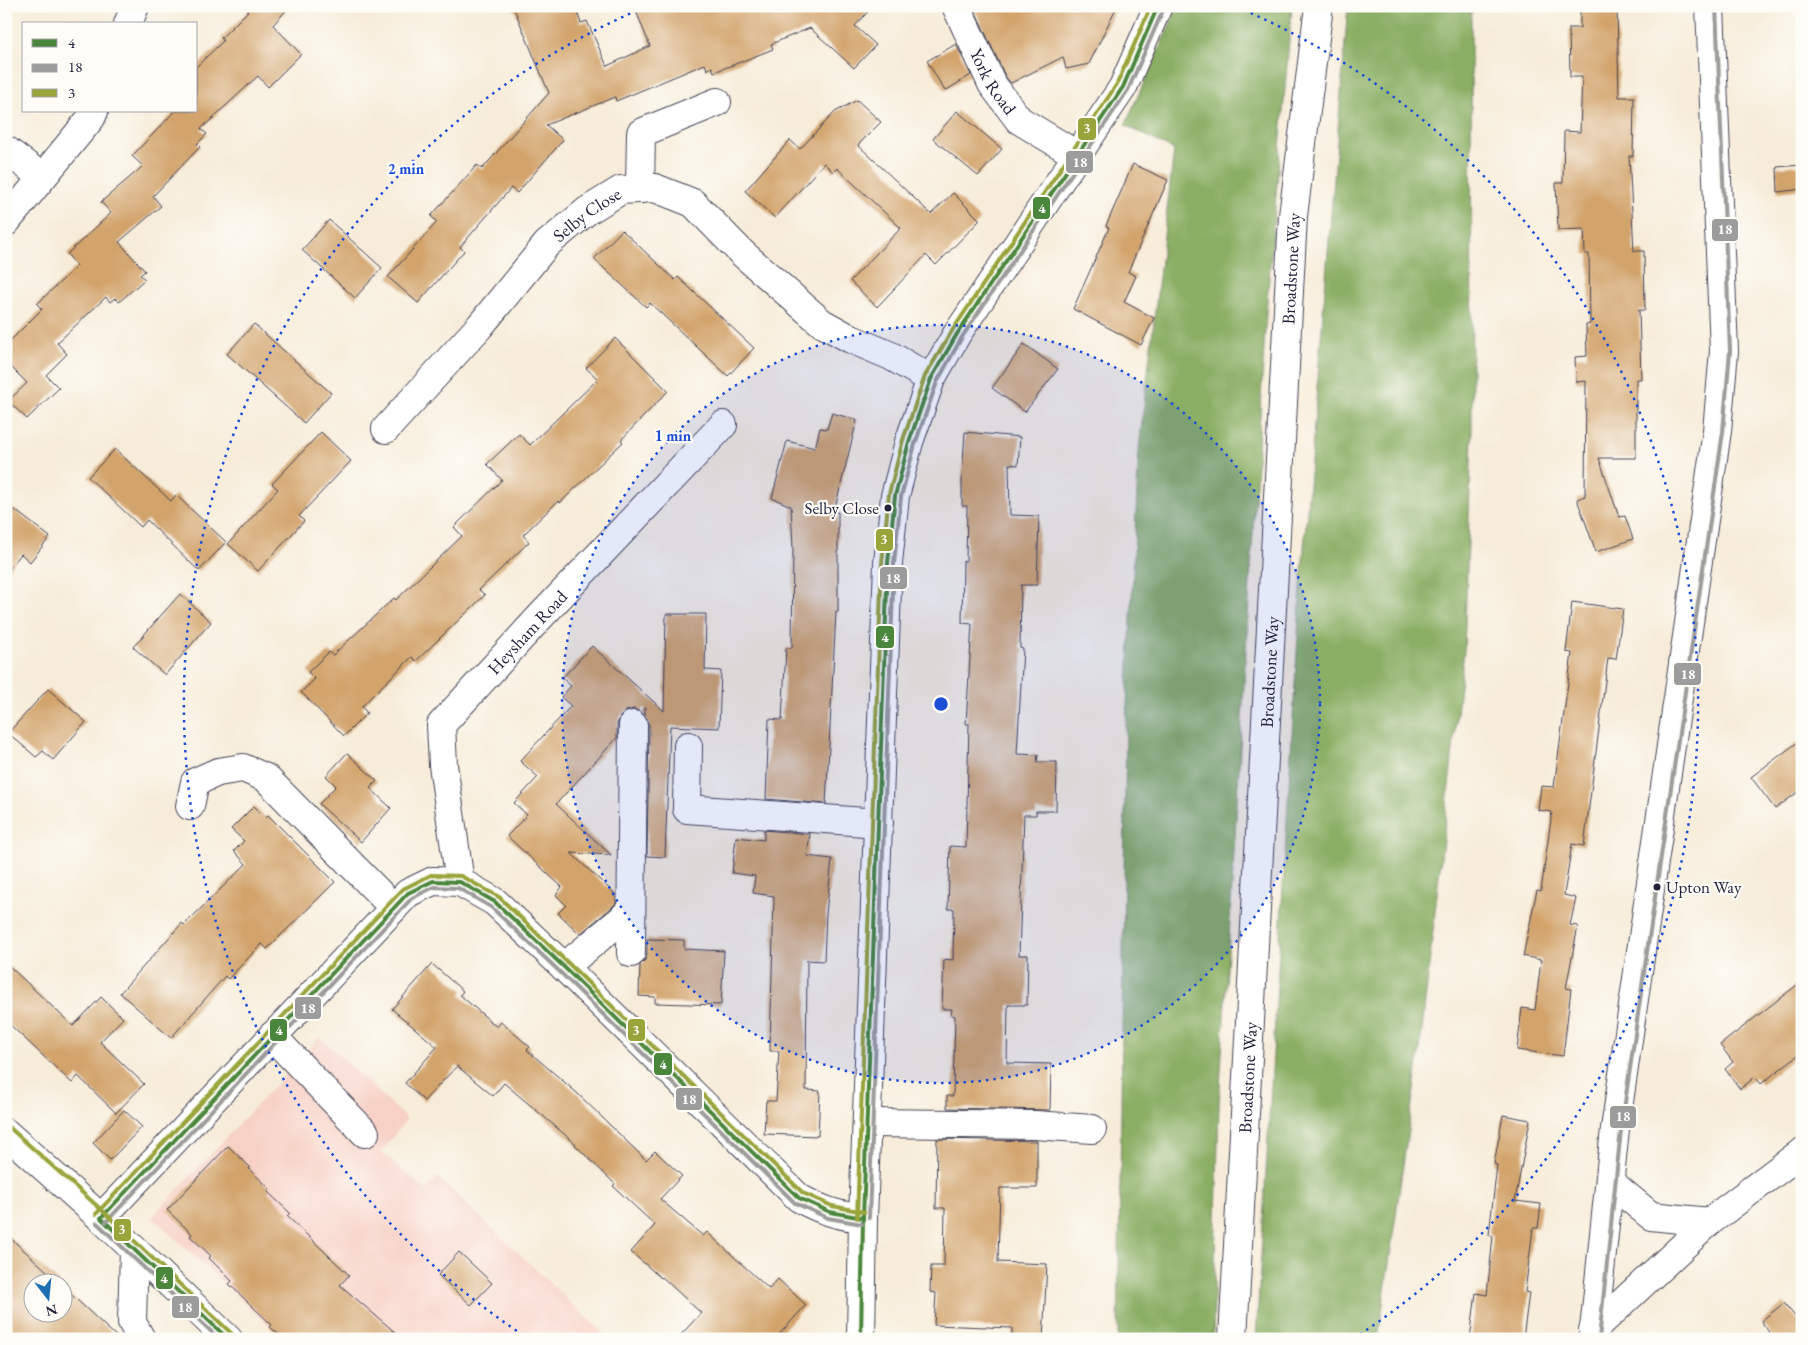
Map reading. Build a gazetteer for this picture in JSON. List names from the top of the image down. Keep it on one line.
{"streets":{"street":["York Road","Selby Close","Broadstone Way","Heysham Road"]},"places":["Selby Close","Upton Way"],"lines":["transit line 4","transit line 18","transit line 3"],"legend":["4","18","3"],"north":"bottom","rings":["2 min","1 min"]}
